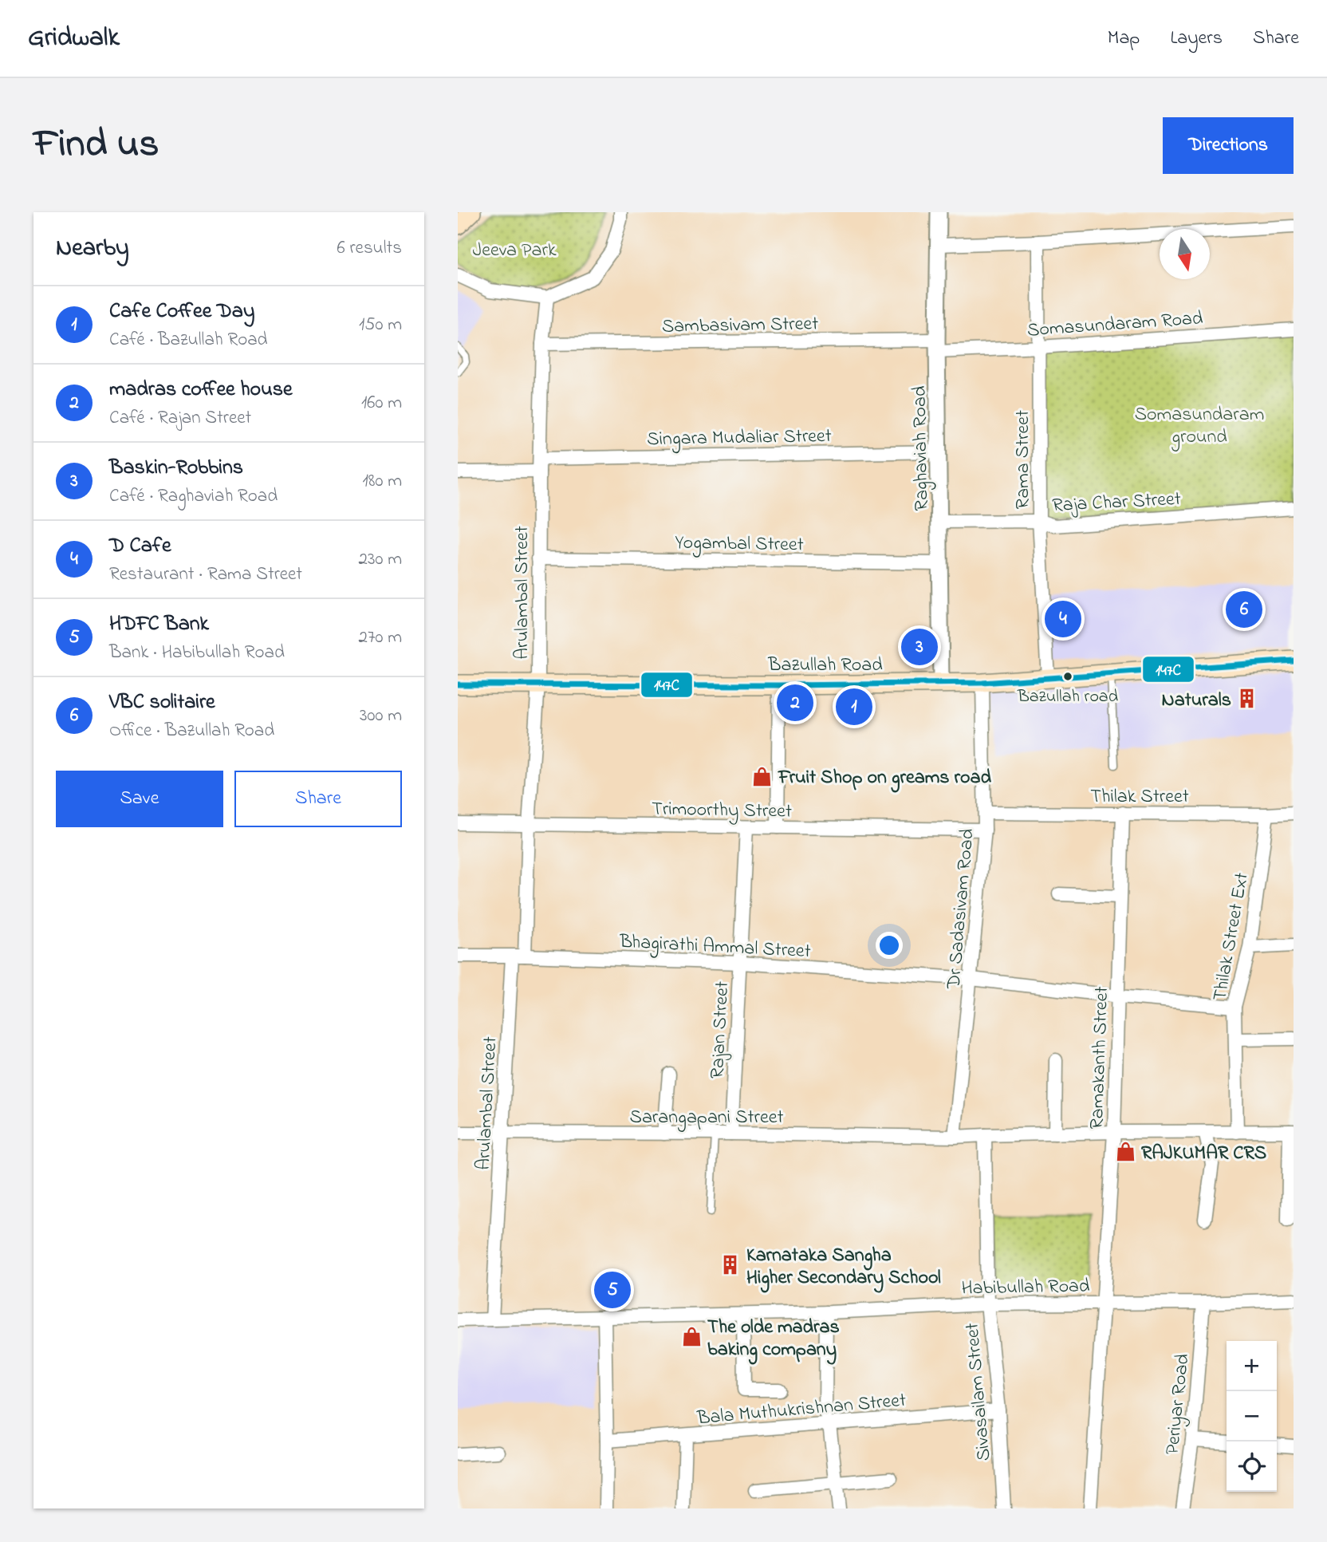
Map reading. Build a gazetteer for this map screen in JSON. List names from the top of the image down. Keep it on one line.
{"streets":{"main road":["Bazullah Road"],"street":["Somasundaram Road","Sambasivam Street","Singara Mudaliar Street","Raghaviah Road","Rama Street","Raja Char Street","Yogambal Street","Arulambal Street","Thilak Street","Trimoorthy Street","Dr Sadasivam Road","Thilak Street Ext","Bhagirathi Ammal Street","Rajan Street","Ramakanth Street","Sarangapani Street","Habibullah Road","Sivasailam Street","Periyar Road","Bala Muthukrishnan Street"]},"crossings":[["Somasundaram Road","Sambasivam Street"],["Somasundaram Road","Raghaviah Road"],["Somasundaram Road","Rama Street"],["Sambasivam Street","Raghaviah Road"],["Sambasivam Street","Arulambal Street"],["Singara Mudaliar Street","Raghaviah Road"],["Singara Mudaliar Street","Arulambal Street"],["Raghaviah Road","Raja Char Street"],["Raghaviah Road","Yogambal Street"],["Raghaviah Road","Bazullah Road"],["Rama Street","Raja Char Street"],["Rama Street","Bazullah Road"],["Yogambal Street","Arulambal Street"],["Arulambal Street","Bazullah Road"],["Arulambal Street","Trimoorthy Street"],["Arulambal Street","Bhagirathi Ammal Street"],["Arulambal Street","Sarangapani Street"],["Arulambal Street","Habibullah Road"],["Bazullah Road","Dr Sadasivam Road"],["Thilak Street","Dr Sadasivam Road"],["Thilak Street","Thilak Street Ext"],["Thilak Street","Ramakanth Street"],["Trimoorthy Street","Dr Sadasivam Road"],["Trimoorthy Street","Rajan Street"],["Dr Sadasivam Road","Bhagirathi Ammal Street"],["Dr Sadasivam Road","Sarangapani Street"],["Thilak Street Ext","Bhagirathi Ammal Street"],["Bhagirathi Ammal Street","Rajan Street"],["Bhagirathi Ammal Street","Ramakanth Street"],["Rajan Street","Sarangapani Street"],["Ramakanth Street","Habibullah Road"],["Habibullah Road","Sivasailam Street"],["Habibullah Road","Periyar Road"],["Sivasailam Street","Bala Muthukrishnan Street"]],"parks":["Jeeva Park","Somasundaram ground"],"places":{"other":["Bazullah road"],"building":["Naturals","Karnataka Sangha Higher Secondary School"],"shop":["Fruit Shop on greams road","RAJKUMAR CRS","The olde madras baking company"]},"lines":["transit line 147C"],"north":"bottom","page":{"header":"Gridwalk","nav":["Map","Layers","Share"],"title":"Find us","buttons":["Directions",["Save","Share"]],"heading":["Nearby","6 results"],"list":[{"mark":"1","name":"Cafe Coffee Day","note":"Café · Bazullah Road","value":"150 m"},{"mark":"2","name":"madras coffee house","note":"Café · Rajan Street","value":"160 m"},{"mark":"3","name":"Baskin-Robbins","note":"Café · Raghaviah Road","value":"180 m"},{"mark":"4","name":"D Cafe","note":"Restaurant · Rama Street","value":"230 m"},{"mark":"5","name":"HDFC Bank","note":"Bank · Habibullah Road","value":"270 m"},{"mark":"6","name":"VBC solitaire","note":"Office · Bazullah Road","value":"300 m"}],"pins":["6","4","3","2","1","5"],"map_buttons":["+","−"]}}
